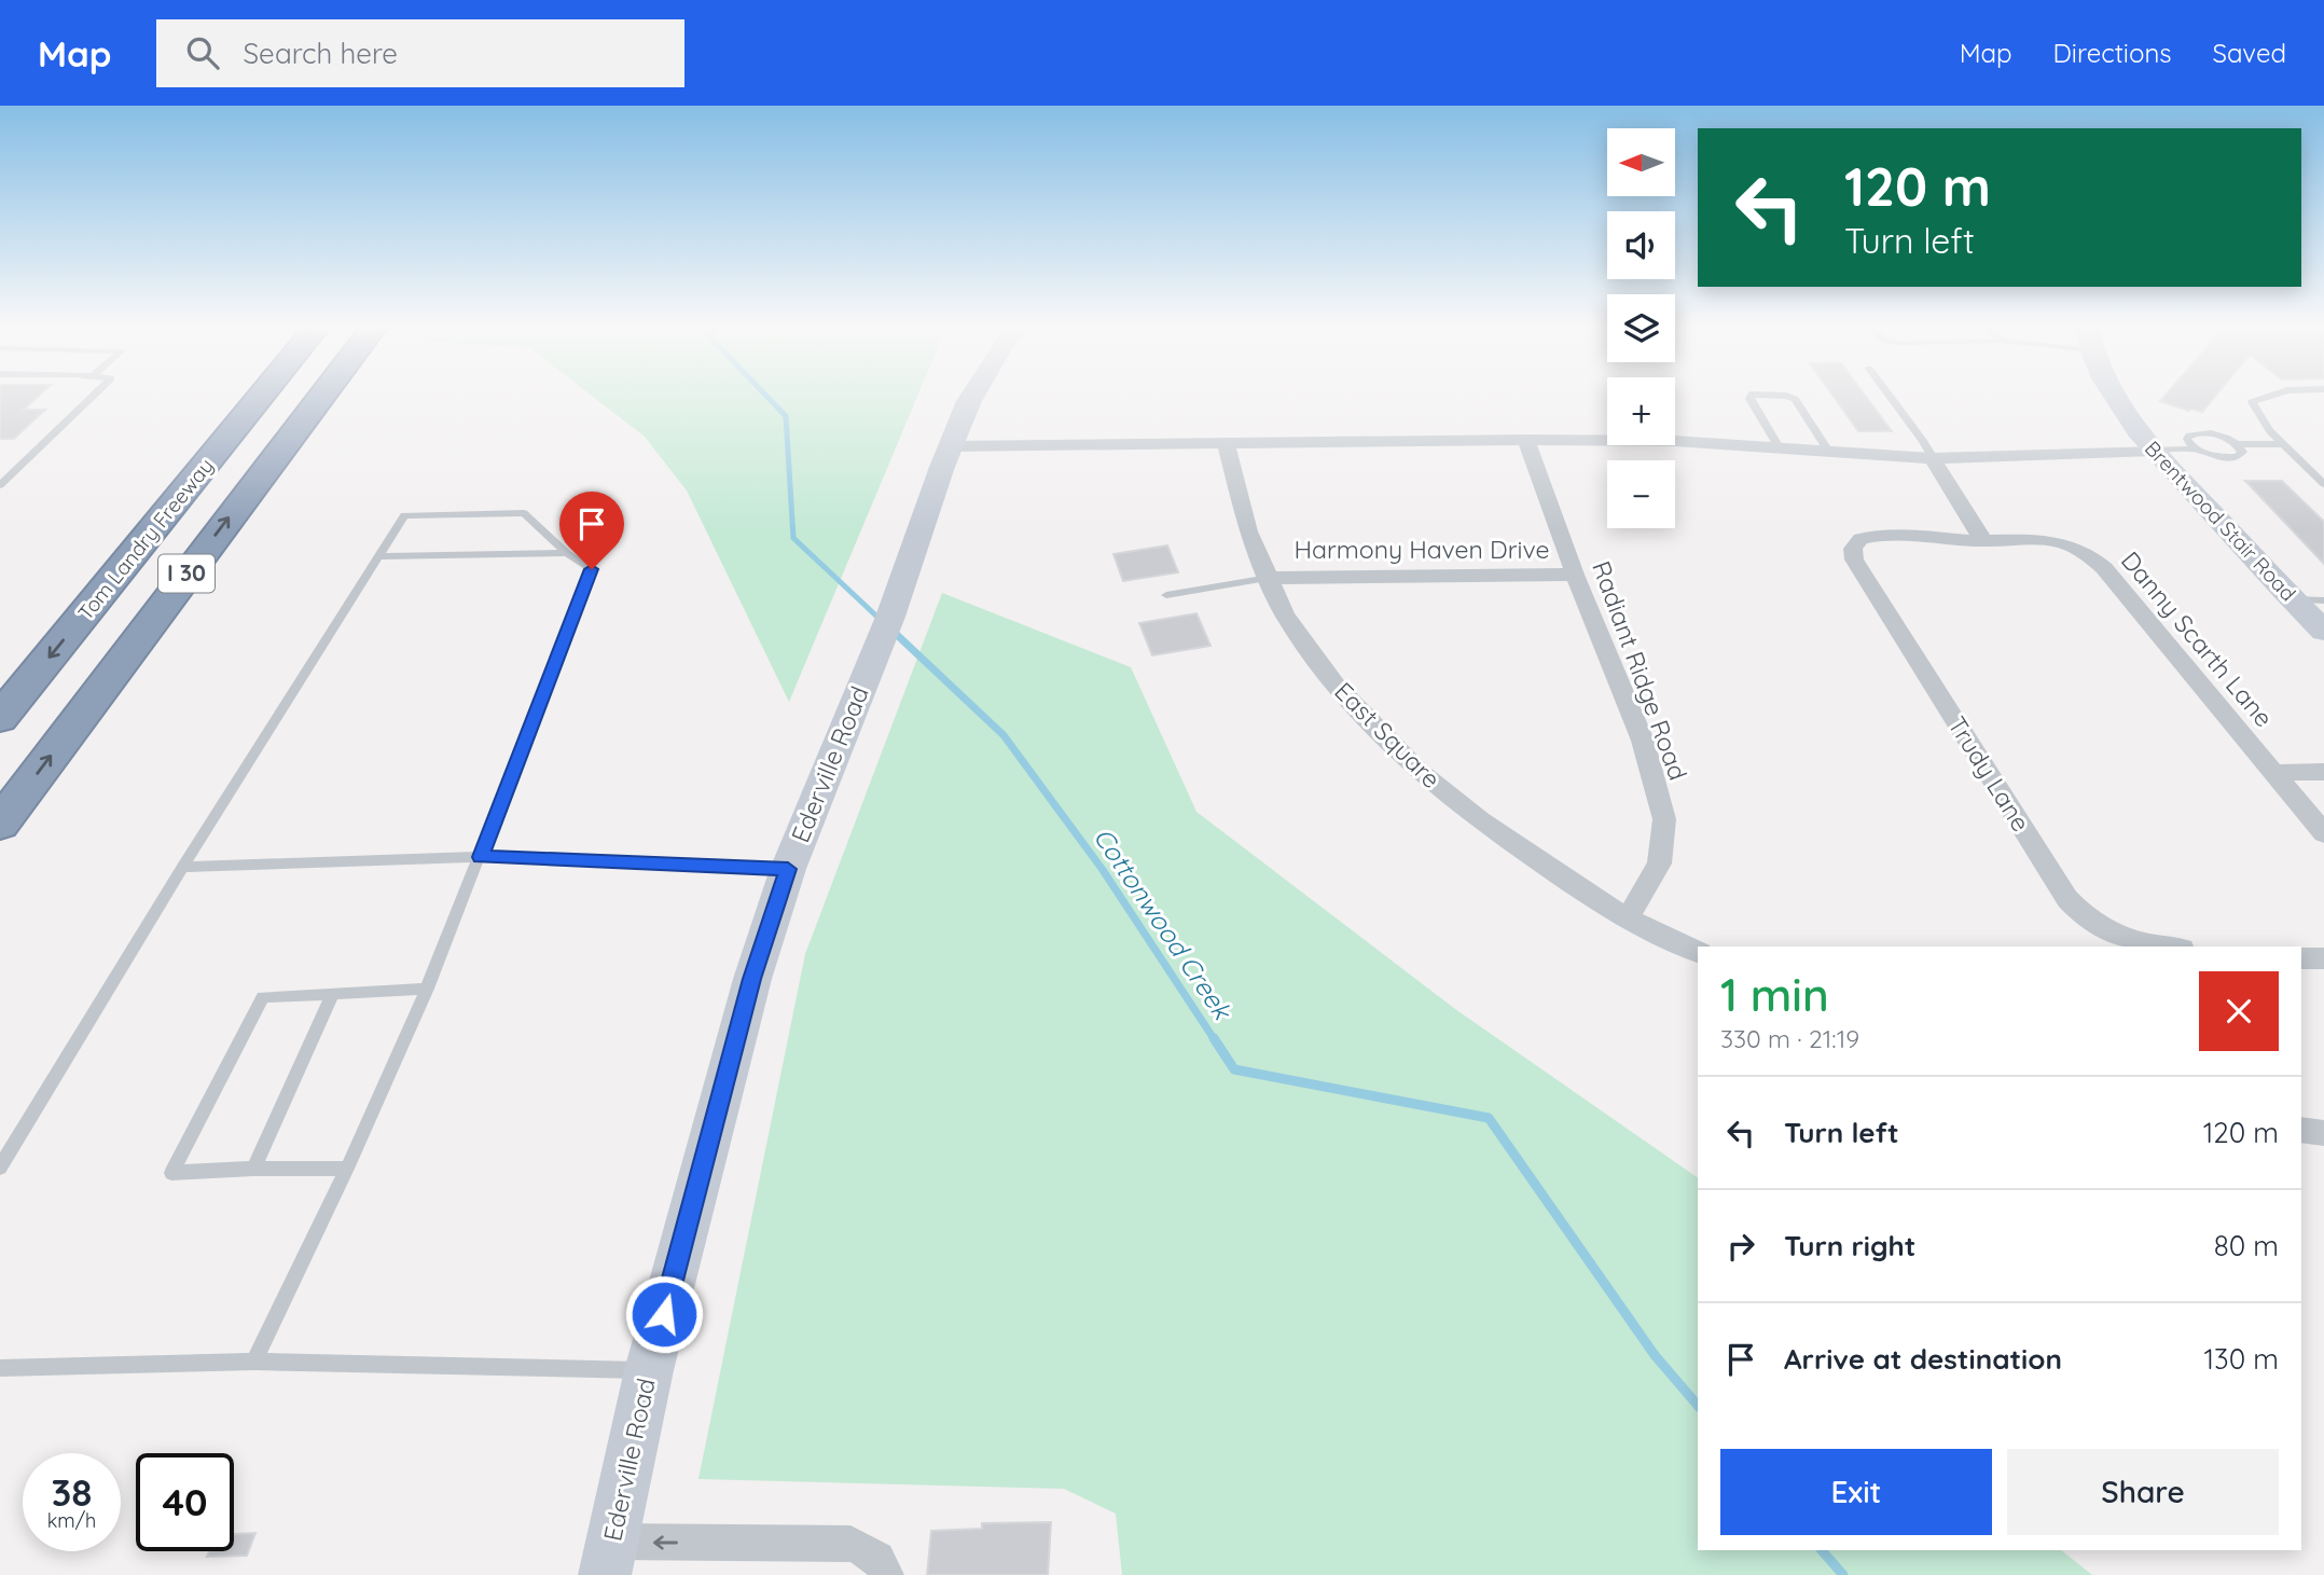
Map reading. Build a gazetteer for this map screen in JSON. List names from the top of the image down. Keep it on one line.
{"streets":{"highway":["Tom Landry Freeway","I 30"],"main road":["Brentwood Stair Road"],"street":["Harmony Haven Drive","Danny Scarth Lane","Radiant Ridge Road","East Square","Ederville Road","Trudy Lane"]},"crossings":[["Harmony Haven Drive","Radiant Ridge Road"],["Harmony Haven Drive","East Square"],["Danny Scarth Lane","Trudy Lane"],["Radiant Ridge Road","East Square"]],"water":["Cottonwood Creek"],"north":"left","page":{"header":"Map","search":"Search here","nav":["Map","Directions","Saved"],"map_buttons":["+","−"],"turn":["120 m","Turn left"],"heading":["1 min","330 m · 21:19"],"list":[{"name":"Turn left","value":"120 m"},{"name":"Turn right","value":"80 m"},{"name":"Arrive at destination","value":"130 m"}],"buttons":["Exit","Share"],"speed":"38 km/h","limit":"40"}}
